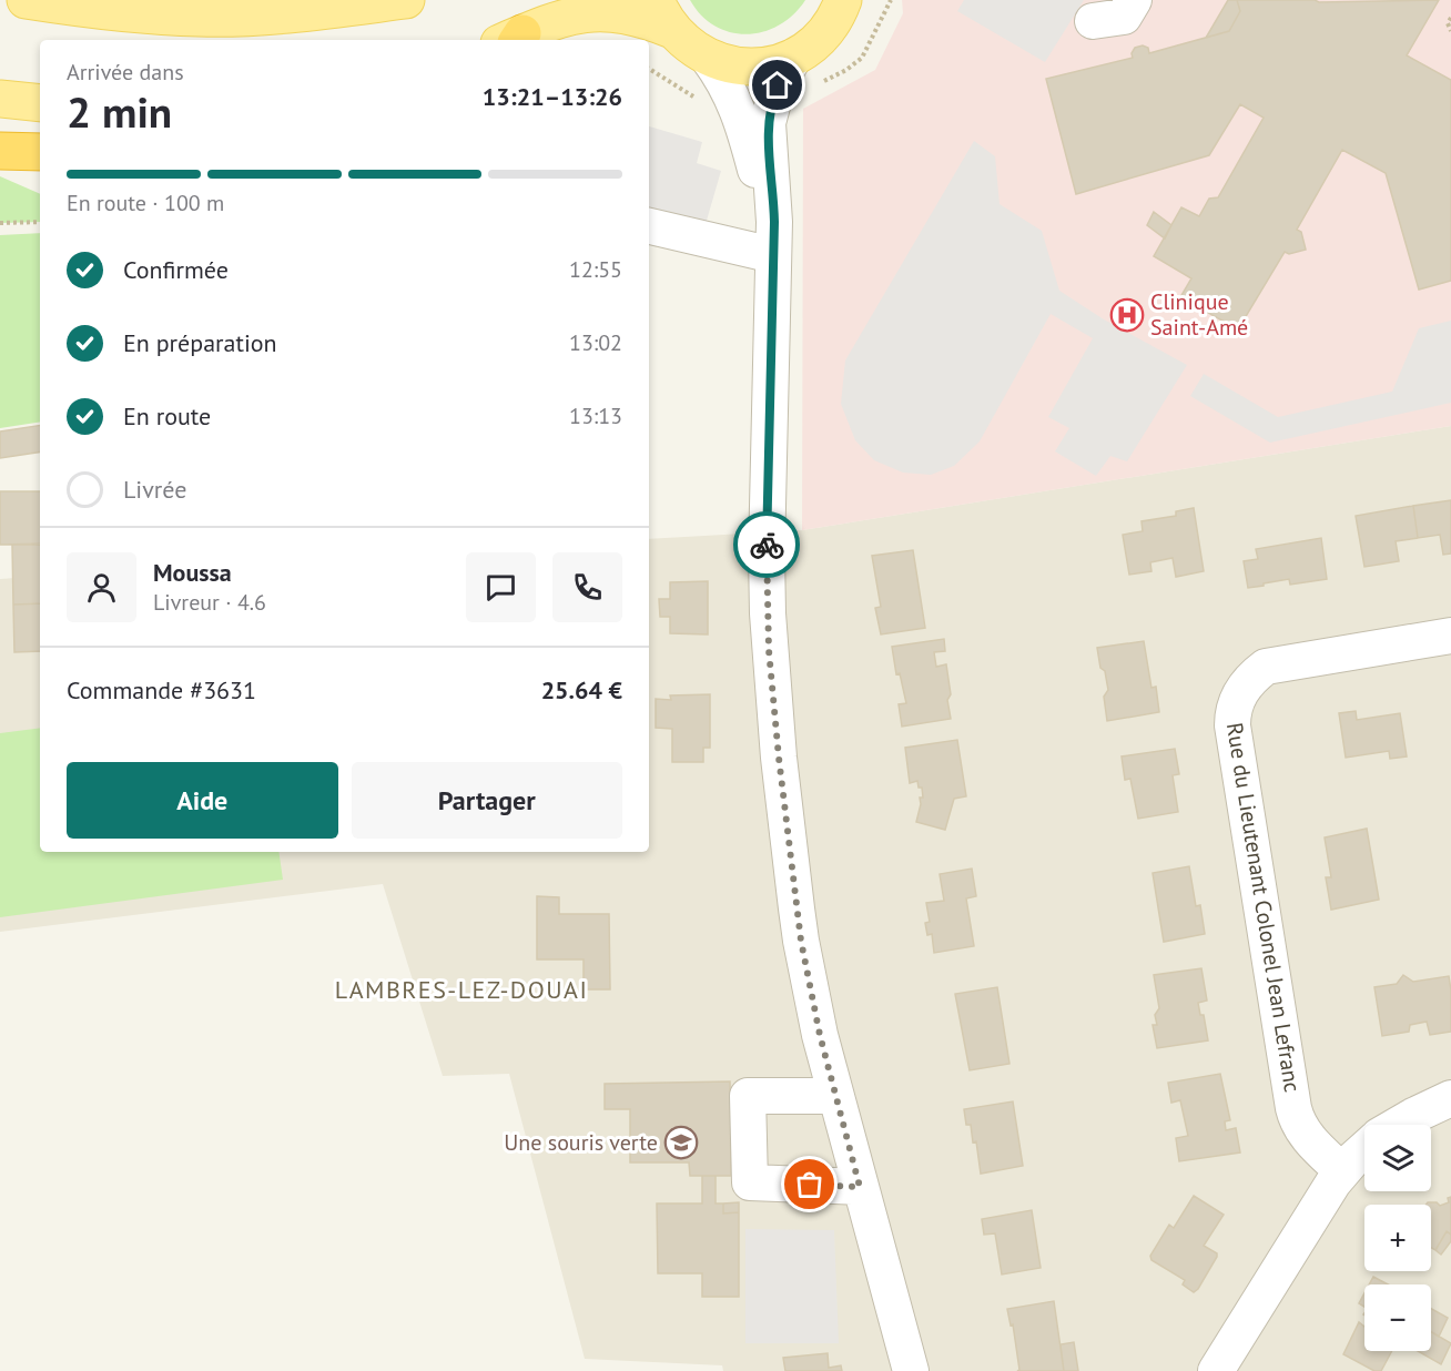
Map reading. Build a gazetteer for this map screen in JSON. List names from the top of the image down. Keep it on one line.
{"streets":{"street":["Rue du Lieutenant Colonel Jean Lefranc"]},"districts":["LAMBRES-LEZ-DOUAI"],"places":{"hospital":["Clinique Saint-Amé"],"school or university":["Une souris verte"]},"page":{"heading":["2 min","Arrivée dans","13:21–13:26"],"panel":["Moussa","Livreur · 4.6","Commande #3631","25.64 €"],"bar":"En route · 100 m","list":[["Confirmée","12:55"],["En préparation","13:02"],["En route","13:13"],"Livrée"],"buttons":["Aide","Partager"],"map_buttons":["+","−"]}}
